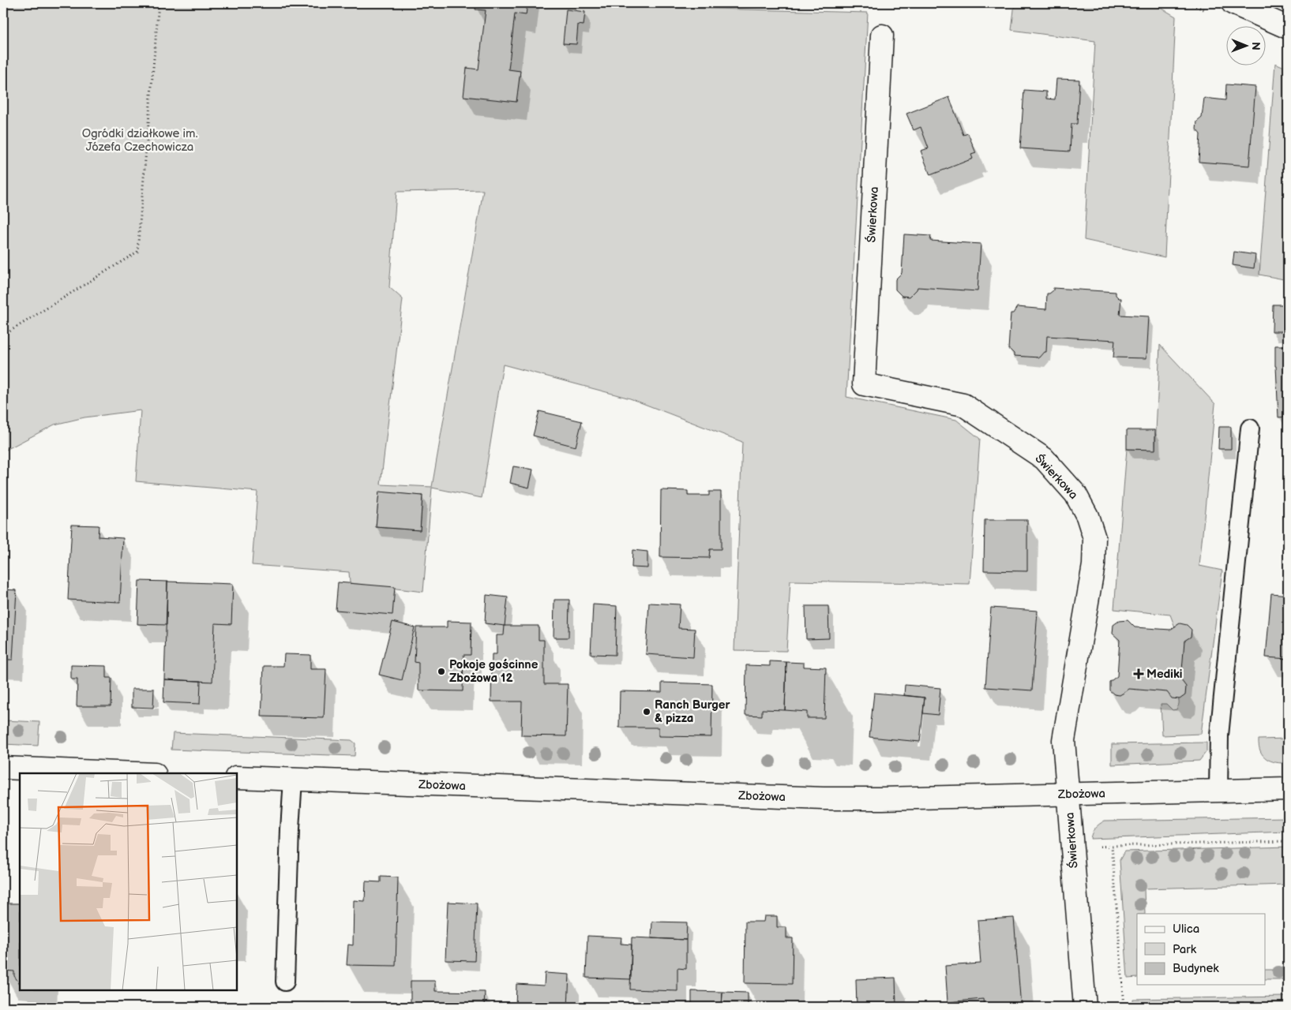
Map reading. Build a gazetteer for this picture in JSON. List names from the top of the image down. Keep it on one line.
{"streets":{"street":["Świerkowa","Zbożowa"]},"crossings":[["Świerkowa","Zbożowa"]],"parks":["Ogródki działkowe im. Józefa Czechowicza"],"places":{"other":["Pokoje gościnne Zbożowa 12","Ranch Burger & pizza"],"health":["Mediki"]},"legend":["Ulica","Park","Budynek"],"north":"right"}
